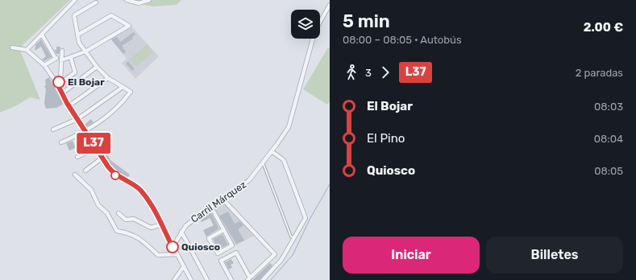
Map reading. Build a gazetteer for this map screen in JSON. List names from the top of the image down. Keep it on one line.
{"streets":{"street":["Carril Márquez"]},"places":["El Bojar","Quiosco"],"lines":["bus line L37"],"page":{"on_map":"L37","heading":["5 min","08:00 – 08:05 · Autobús","2.00 €"],"legs":["3","L37","2 paradas"],"list":[{"name":"El Bojar","value":"08:03"},{"name":"El Pino","value":"08:04"},{"name":"Quiosco","value":"08:05"}],"buttons":["Iniciar","Billetes"]}}
